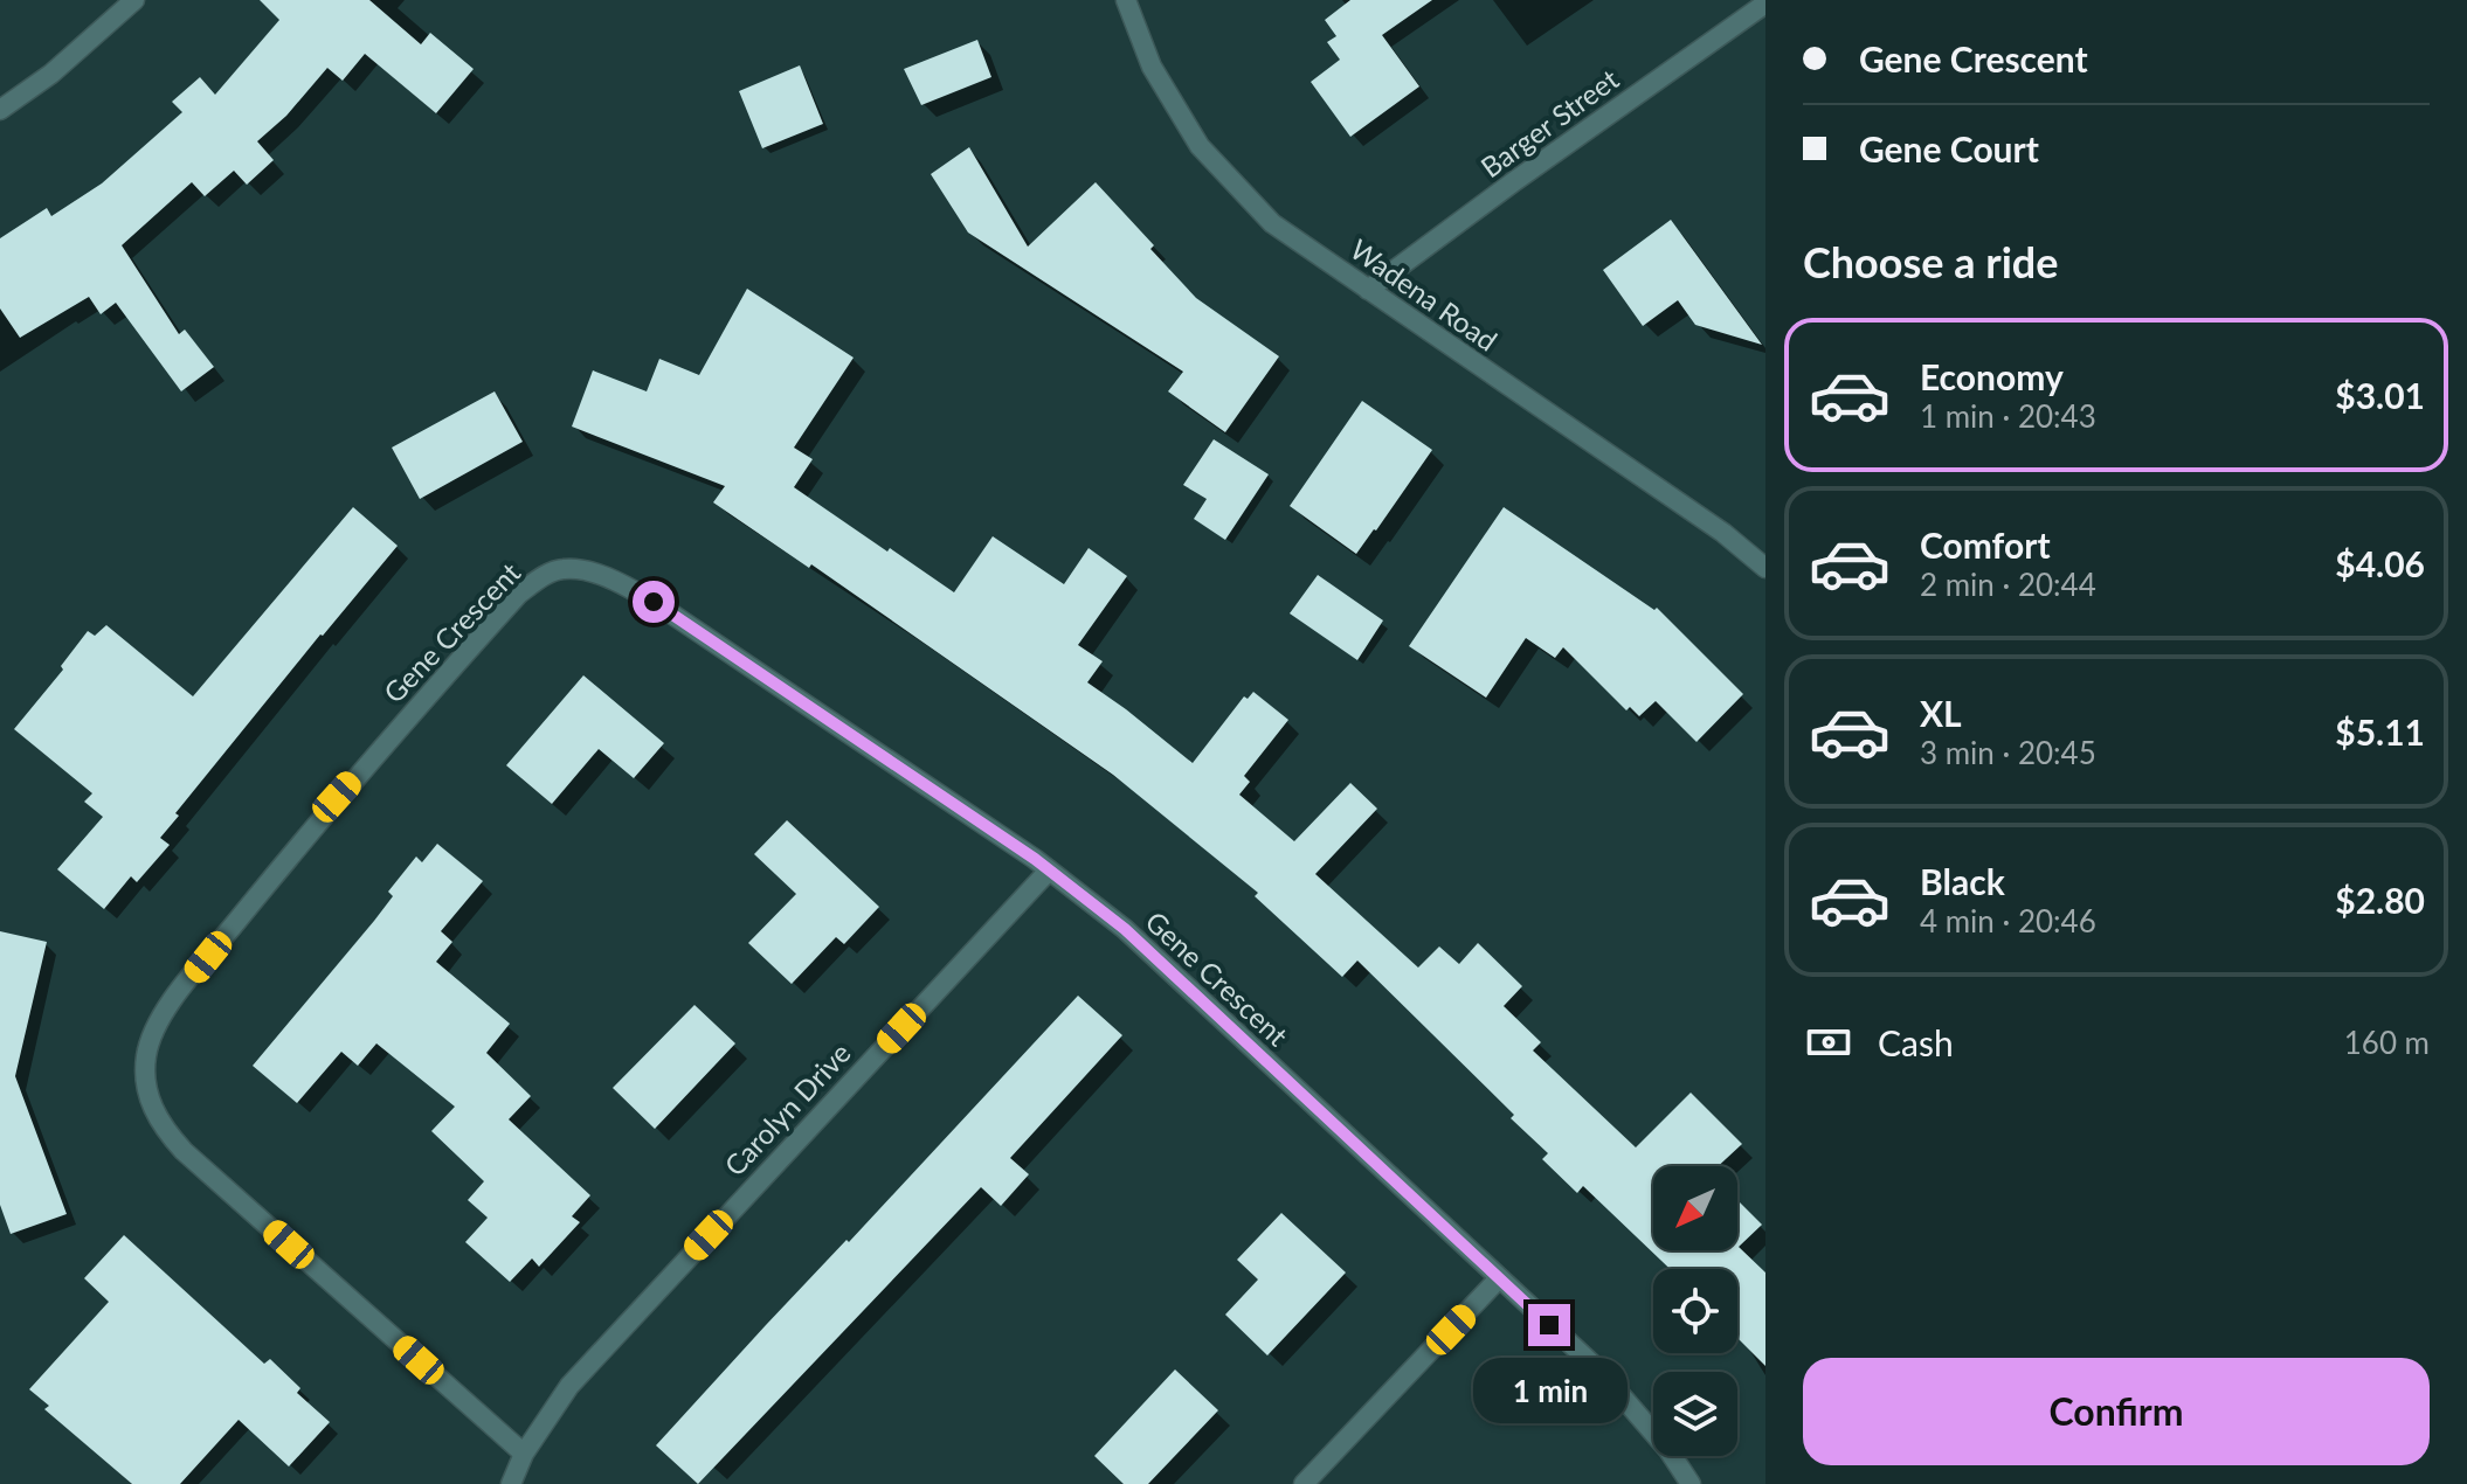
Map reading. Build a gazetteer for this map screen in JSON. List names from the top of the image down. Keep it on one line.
{"streets":{"street":["Barger Street","Wadena Road","Gene Crescent","Carolyn Drive"]},"crossings":[["Barger Street","Wadena Road"],["Gene Crescent","Carolyn Drive"]],"north":"bottom left","page":{"banner":["Gene Crescent","Gene Court"],"heading":"Choose a ride","list":[{"name":"Economy","note":"1 min · 20:43","value":"$3.01"},{"name":"Comfort","note":"2 min · 20:44","value":"$4.06"},{"name":"XL","note":"3 min · 20:45","value":"$5.11"},{"name":"Black","note":"4 min · 20:46","value":"$2.80"}],"pay":["Cash","160 m"],"buttons":"Confirm","bubble":"1 min"}}
